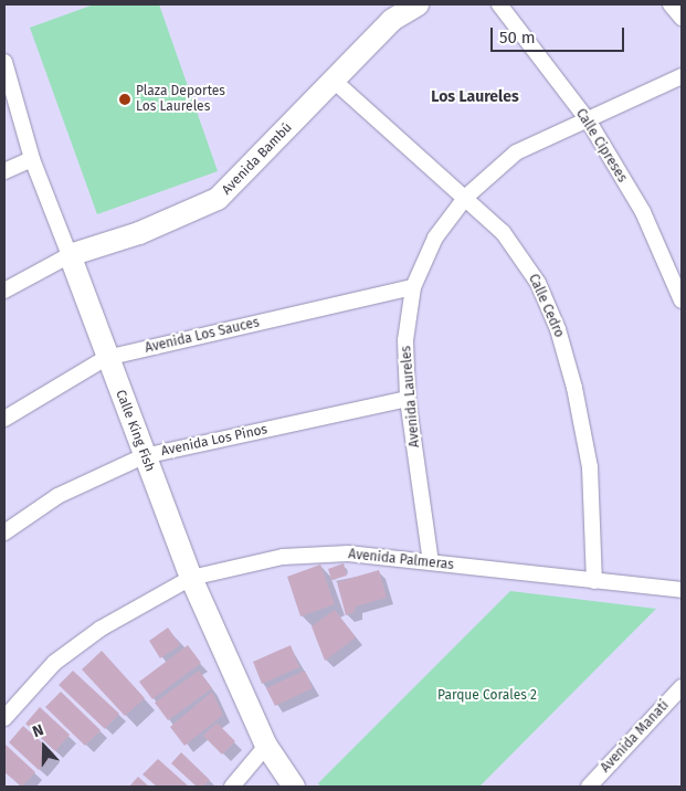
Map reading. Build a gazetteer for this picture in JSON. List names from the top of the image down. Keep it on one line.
{"streets":{"street":["Calle Cipreses","Avenida Bambú","Calle Cedro","Avenida Los Sauces","Avenida Laureles","Calle King Fish","Avenida Los Pinos","Avenida Palmeras","Avenida Manatí"]},"crossings":[["Calle Cipreses","Avenida Laureles"],["Avenida Bambú","Calle Cedro"],["Avenida Bambú","Calle King Fish"],["Calle Cedro","Avenida Laureles"],["Calle Cedro","Avenida Palmeras"],["Avenida Los Sauces","Avenida Laureles"],["Avenida Los Sauces","Calle King Fish"],["Avenida Laureles","Avenida Los Pinos"],["Avenida Laureles","Avenida Palmeras"],["Calle King Fish","Avenida Los Pinos"],["Calle King Fish","Avenida Palmeras"]],"districts":["Los Laureles"],"parks":["Parque Corales 2"],"places":["Plaza Deportes Los Laureles"],"scale_bar":"50 m","north":"top"}
